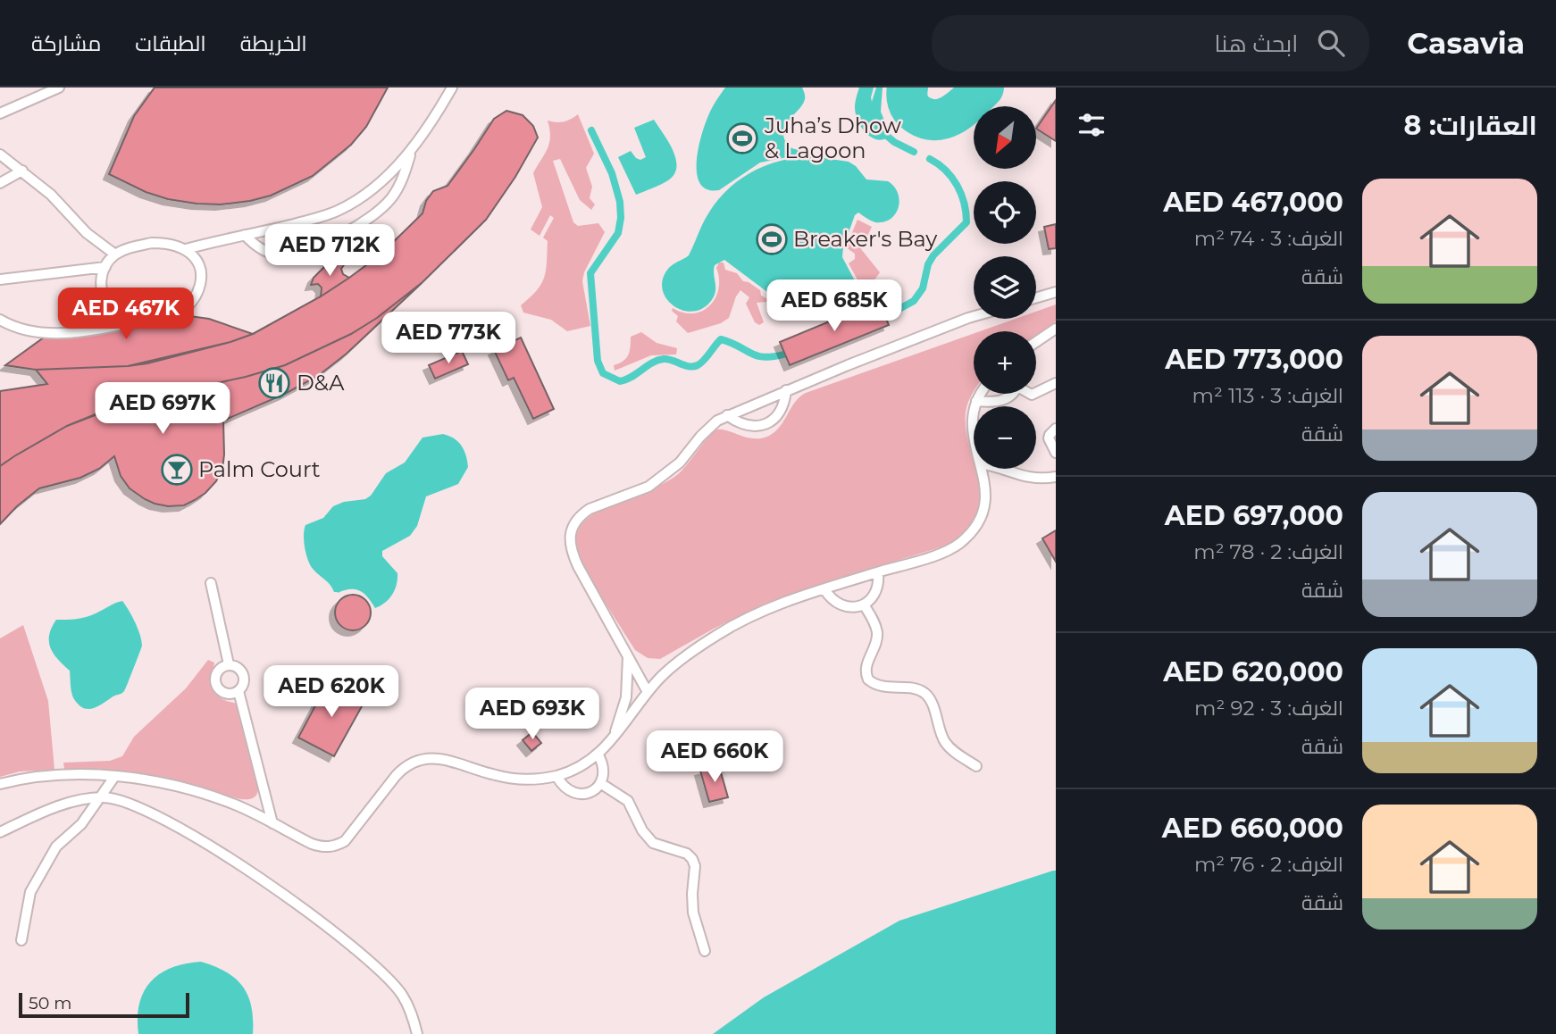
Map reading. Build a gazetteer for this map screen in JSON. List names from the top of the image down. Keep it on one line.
{"places":{"sports":["Juha’s Dhow & Lagoon","Breaker's Bay"],"restaurant":["D&A"],"bar":["Palm Court"]},"scale_bar":"50 m","north":"bottom left","page":{"header":"Casavia","search":"ابحث هنا","nav":["الخريطة","الطبقات","مشاركة"],"heading":"العقارات: 8","map_buttons":["+","−"],"list":[{"name":"AED 467,000","note":"الغرف: 3 · 74 m² · شقة"},{"name":"AED 773,000","note":"الغرف: 3 · 113 m² · شقة"},{"name":"AED 697,000","note":"الغرف: 2 · 78 m² · شقة"},{"name":"AED 620,000","note":"الغرف: 3 · 92 m² · شقة"},{"name":"AED 660,000","note":"الغرف: 2 · 76 m² · شقة"}],"price":["AED 712K","AED 685K","AED 467K","AED 773K","AED 697K","AED 620K","AED 693K","AED 660K"],"scale":"50 m"}}
